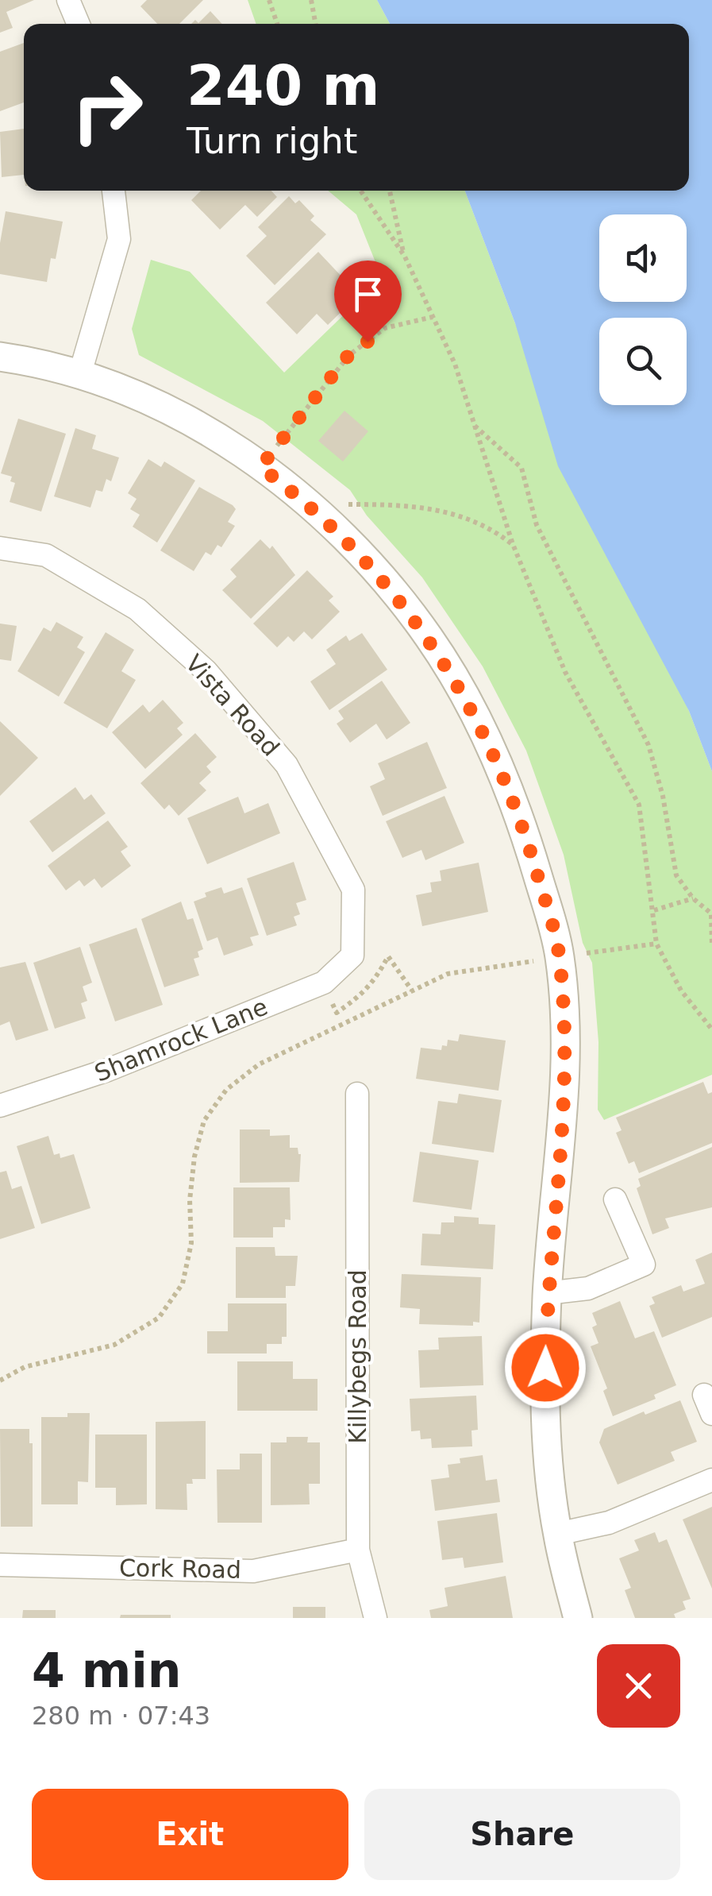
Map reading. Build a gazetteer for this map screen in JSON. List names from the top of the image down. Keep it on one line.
{"streets":{"street":["Vista Road","Shamrock Lane","Killybegs Road","Cork Road"]},"crossings":[["Vista Road","Shamrock Lane"],["Killybegs Road","Cork Road"]],"page":{"turn":["240 m","Turn right"],"heading":["4 min","280 m · 07:43"],"buttons":["Exit","Share"]}}
